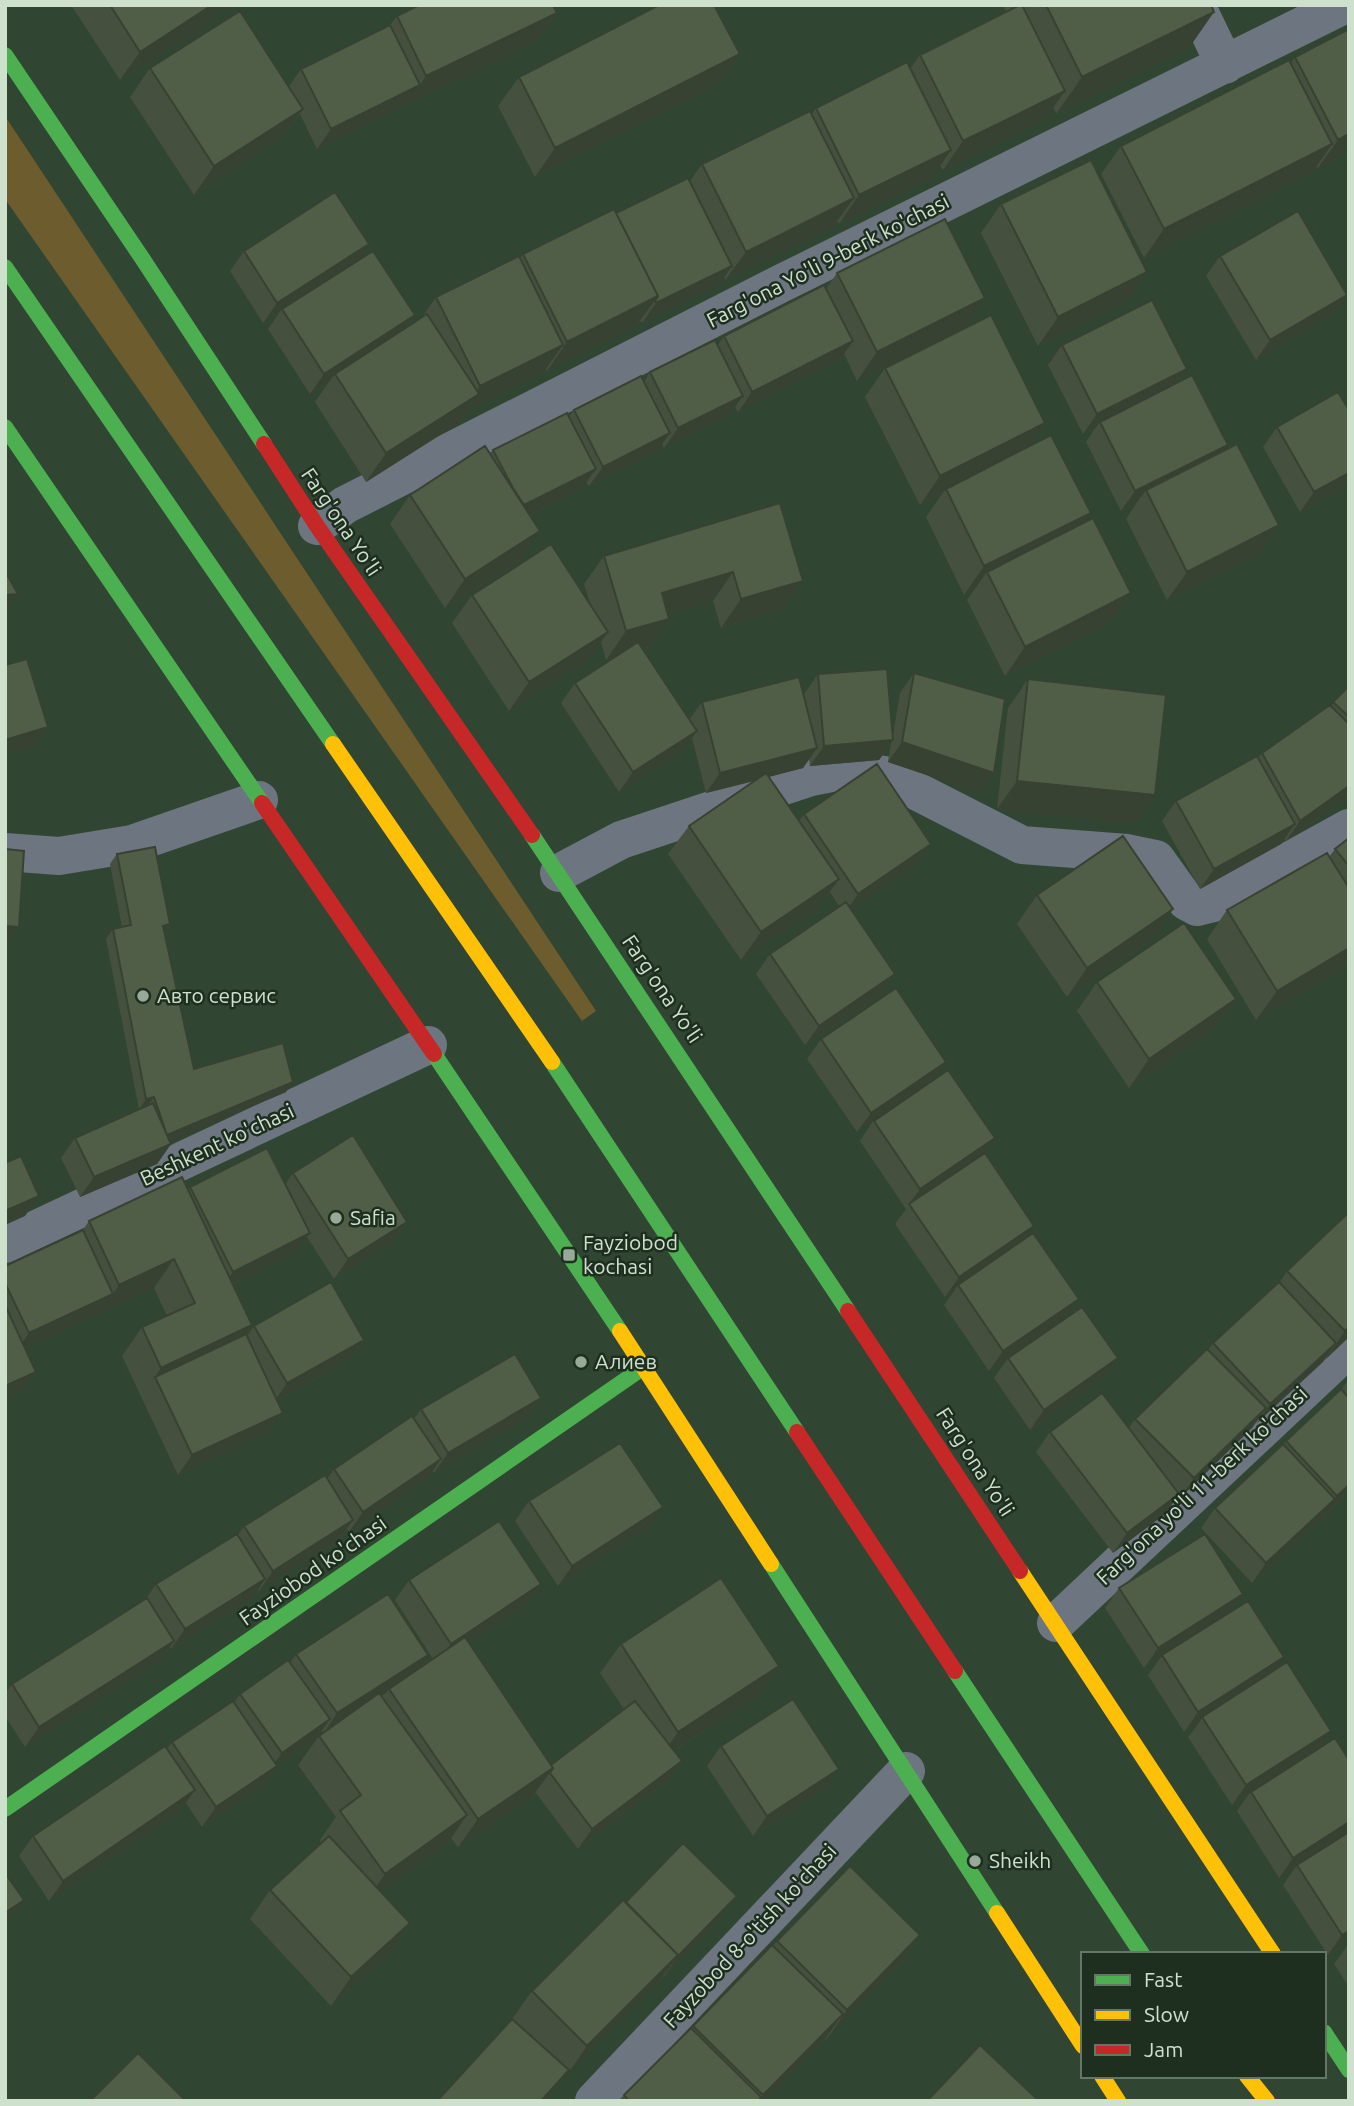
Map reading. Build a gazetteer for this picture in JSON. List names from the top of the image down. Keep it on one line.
{"streets":{"main road":["Farg'ona Yo'li","Fayziobod ko'chasi"],"street":["Farg'ona Yo'li 9-berk ko'chasi","Beshkent ko'chasi","Farg'ona yo'li 11-berk ko'chasi","Fayzobod 8-o'tish ko'chasi"]},"crossings":[["Farg'ona Yo'li 9-berk ko'chasi","Farg'ona Yo'li"],["Farg'ona Yo'li","Farg'ona yo'li 11-berk ko'chasi"]],"places":{"other":["Авто сервис","Safia","Алиев","Sheikh"],"transit":["Fayziobod kochasi"]},"legend":["Fast","Slow","Jam"]}
